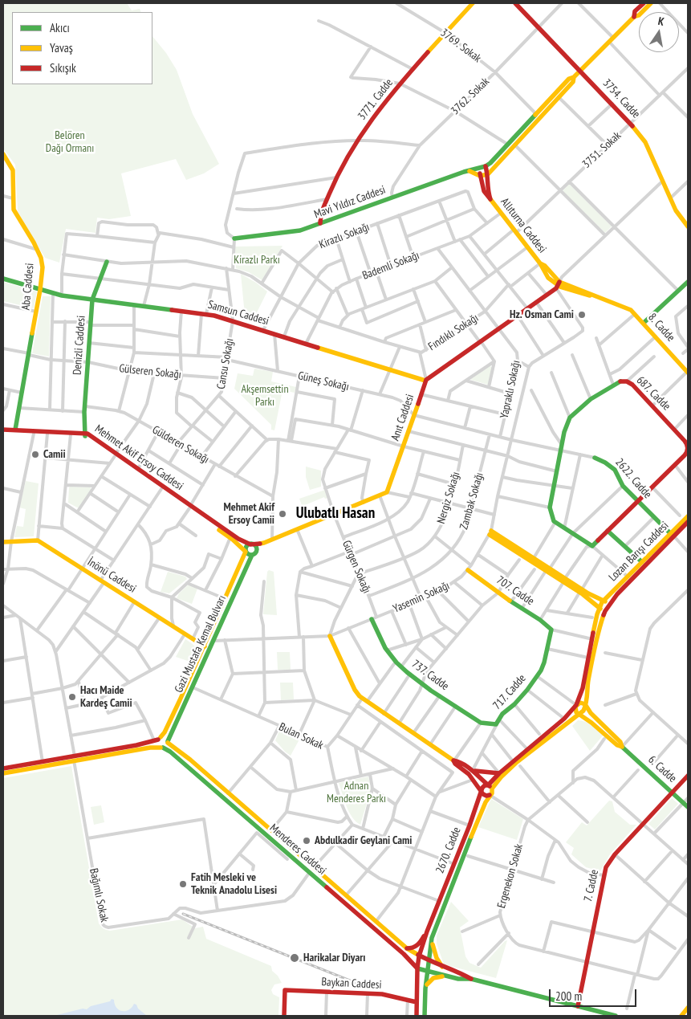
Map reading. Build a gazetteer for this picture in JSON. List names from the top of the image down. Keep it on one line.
{"streets":{"main road":["3754. Cadde","3771. Cadde","Mavi Yıldız Caddesi","Allıturna Caddesi","Aba Caddesi","Samsun Caddesi","8. Cadde","Denizli Caddesi","687. Cadde","Anıt Caddesi","Mehmet Akif Ersoy Caddesi","2622. Cadde","Lozan Barışı Caddesi","İnönü Caddesi","707. Cadde","Gazi Mustafa Kemal Bulvarı","737. Cadde","717. Cadde","6. Cadde","Menderes Caddesi","2670. Cadde","7. Cadde","Baykan Caddesi"],"street":["3769. Sokak","3762. Sokak","3751. Sokak","Kirazlı Sokağı","Bademli Sokağı","Fındıklı Sokağı","Cansu Sokağı","Gülseren Sokağı","Güneş Sokağı","Yapraklı Sokağı","Gülderen Sokağı","Nergiz Sokağı","Zambak Sokağı","Gürgen Sokağı","Yasemin Sokağı","Bulan Sokak","Ergenekon Sokak","Bağımlı Sokak"]},"crossings":[["3769. Sokak","3762. Sokak"],["3769. Sokak","3771. Cadde"],["3762. Sokak","3754. Cadde"],["3762. Sokak","Mavi Yıldız Caddesi"],["3754. Cadde","3751. Sokak"],["3771. Cadde","Mavi Yıldız Caddesi"],["3751. Sokak","Allıturna Caddesi"],["Mavi Yıldız Caddesi","Allıturna Caddesi"],["Allıturna Caddesi","Bademli Sokağı"],["Allıturna Caddesi","8. Cadde"],["Allıturna Caddesi","Fındıklı Sokağı"],["Kirazlı Sokağı","Samsun Caddesi"],["Kirazlı Sokağı","Fındıklı Sokağı"],["Bademli Sokağı","Samsun Caddesi"],["Bademli Sokağı","Fındıklı Sokağı"],["Bademli Sokağı","Yapraklı Sokağı"],["Aba Caddesi","Samsun Caddesi"],["Aba Caddesi","Gülseren Sokağı"],["Aba Caddesi","Mehmet Akif Ersoy Caddesi"],["Samsun Caddesi","Denizli Caddesi"],["Samsun Caddesi","Cansu Sokağı"],["Samsun Caddesi","Anıt Caddesi"],["Fındıklı Sokağı","Denizli Caddesi"],["Fındıklı Sokağı","Cansu Sokağı"],["Fındıklı Sokağı","Yapraklı Sokağı"],["Denizli Caddesi","Gülseren Sokağı"],["Denizli Caddesi","Gülderen Sokağı"],["Denizli Caddesi","Mehmet Akif Ersoy Caddesi"],["Cansu Sokağı","Gülseren Sokağı"],["Cansu Sokağı","Güneş Sokağı"],["Cansu Sokağı","Gülderen Sokağı"],["Güneş Sokağı","Anıt Caddesi"],["Güneş Sokağı","Gürgen Sokağı"],["687. Cadde","2622. Cadde"],["Mehmet Akif Ersoy Caddesi","Gazi Mustafa Kemal Bulvarı"],["2622. Cadde","Lozan Barışı Caddesi"],["Nergiz Sokağı","Gürgen Sokağı"],["Zambak Sokağı","Gürgen Sokağı"],["Lozan Barışı Caddesi","6. Cadde"],["Lozan Barışı Caddesi","2670. Cadde"],["Gürgen Sokağı","Yasemin Sokağı"],["İnönü Caddesi","Gazi Mustafa Kemal Bulvarı"],["707. Cadde","Yasemin Sokağı"],["707. Cadde","717. Cadde"],["Yasemin Sokağı","Gazi Mustafa Kemal Bulvarı"],["Yasemin Sokağı","737. Cadde"],["Gazi Mustafa Kemal Bulvarı","Bulan Sokak"],["Gazi Mustafa Kemal Bulvarı","Menderes Caddesi"],["6. Cadde","7. Cadde"],["Menderes Caddesi","2670. Cadde"],["Menderes Caddesi","Bağımlı Sokak"],["2670. Cadde","Baykan Caddesi"],["Ergenekon Sokak","7. Cadde"]],"districts":["Ulubatlı Hasan"],"parks":["Belören Dağı Ormanı","Kirazlı Parkı","Akşemsettin Parkı","Adnan Menderes Parkı"],"places":["Hz. Osman Cami","Camii","Mehmet Akif Ersoy Camii","Hacı Maide Kardeş Camii","Abdulkadir Geylani Cami","Fatih Mesleki ve Teknik Anadolu Lisesi","Harikalar Diyarı"],"legend":["Akıcı","Yavaş","Sıkışık"],"scale_bar":"200 m","north":"top"}
